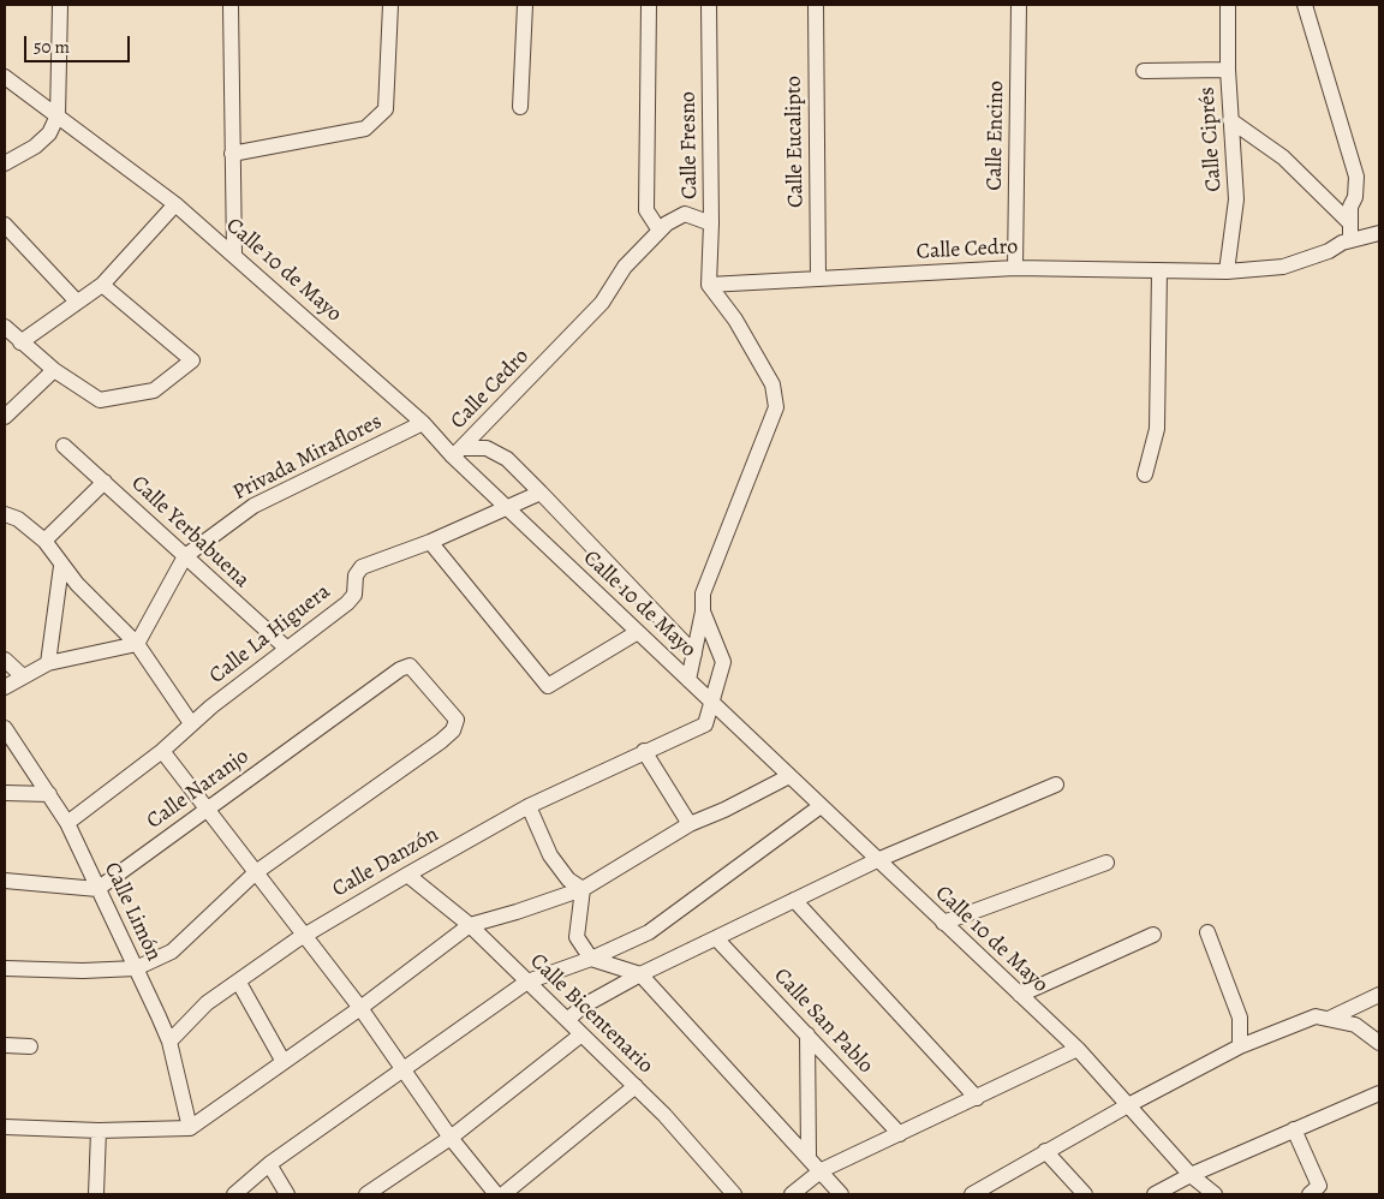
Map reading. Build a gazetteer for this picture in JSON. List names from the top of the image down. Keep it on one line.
{"streets":{"street":["Calle Encino","Calle Ciprés","Calle Eucalipto","Calle Fresno","Calle Cedro","Calle 10 de Mayo","Privada Miraflores","Calle Yerbabuena","Calle La Higuera","Calle Naranjo","Calle Danzón","Calle Limón","Calle Bicentenario","Calle San Pablo"]},"crossings":[["Calle Encino","Calle Cedro"],["Calle Ciprés","Calle Cedro"],["Calle Eucalipto","Calle Cedro"],["Calle Fresno","Calle Cedro"],["Calle Cedro","Calle 10 de Mayo"],["Calle 10 de Mayo","Privada Miraflores"],["Calle 10 de Mayo","Calle La Higuera"],["Calle 10 de Mayo","Calle Danzón"],["Privada Miraflores","Calle Yerbabuena"],["Calle Yerbabuena","Calle La Higuera"],["Calle La Higuera","Calle Limón"],["Calle Naranjo","Calle Limón"],["Calle Danzón","Calle Limón"],["Calle Danzón","Calle Bicentenario"]],"scale_bar":"50 m"}
